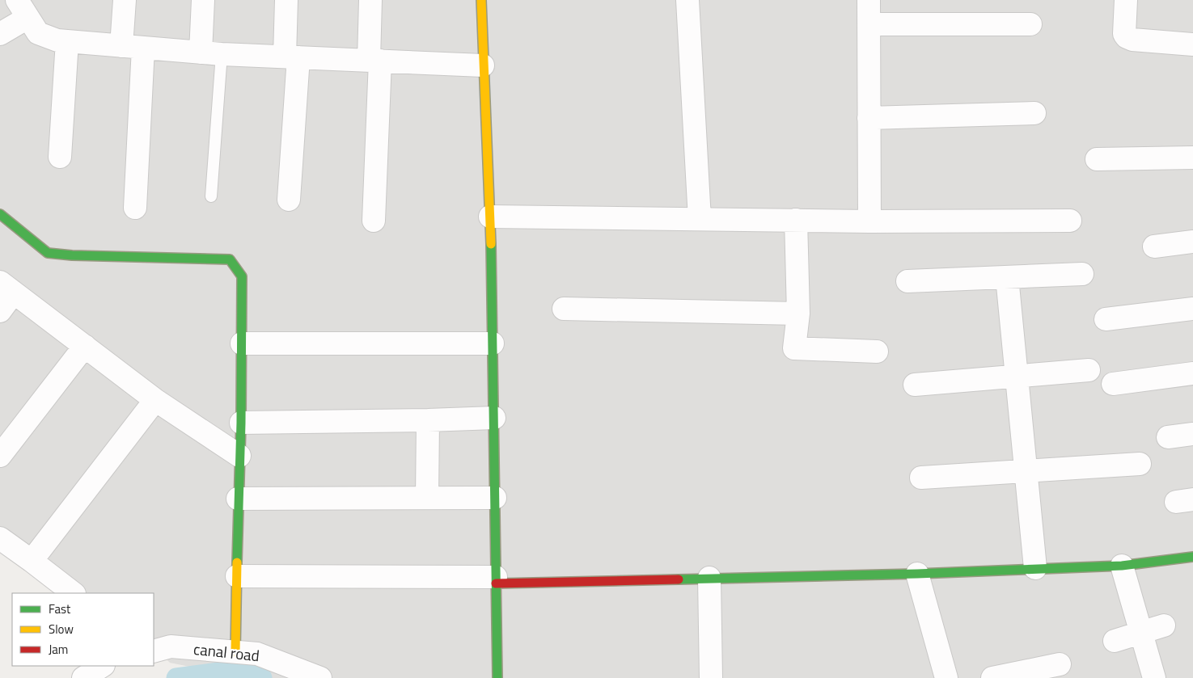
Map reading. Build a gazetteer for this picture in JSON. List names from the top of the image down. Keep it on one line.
{"streets":{"street":["canal road"]},"legend":["Fast","Slow","Jam"]}
